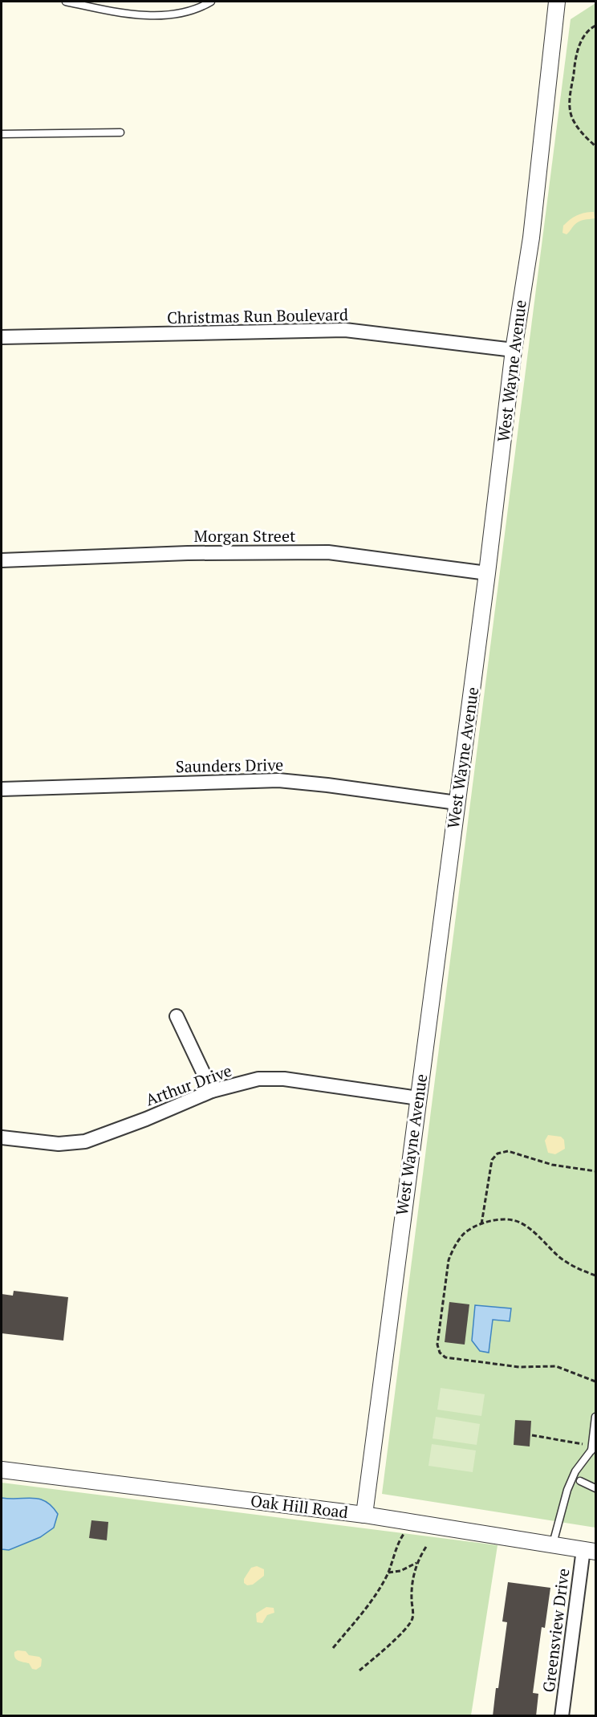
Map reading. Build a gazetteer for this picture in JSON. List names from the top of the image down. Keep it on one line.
{"streets":{"street":["Christmas Run Boulevard","West Wayne Avenue","Morgan Street","Saunders Drive","Arthur Drive","Oak Hill Road","Greensview Drive"]},"crossings":[["Christmas Run Boulevard","West Wayne Avenue"],["West Wayne Avenue","Morgan Street"],["West Wayne Avenue","Saunders Drive"],["West Wayne Avenue","Arthur Drive"],["West Wayne Avenue","Oak Hill Road"],["Oak Hill Road","Greensview Drive"]]}
